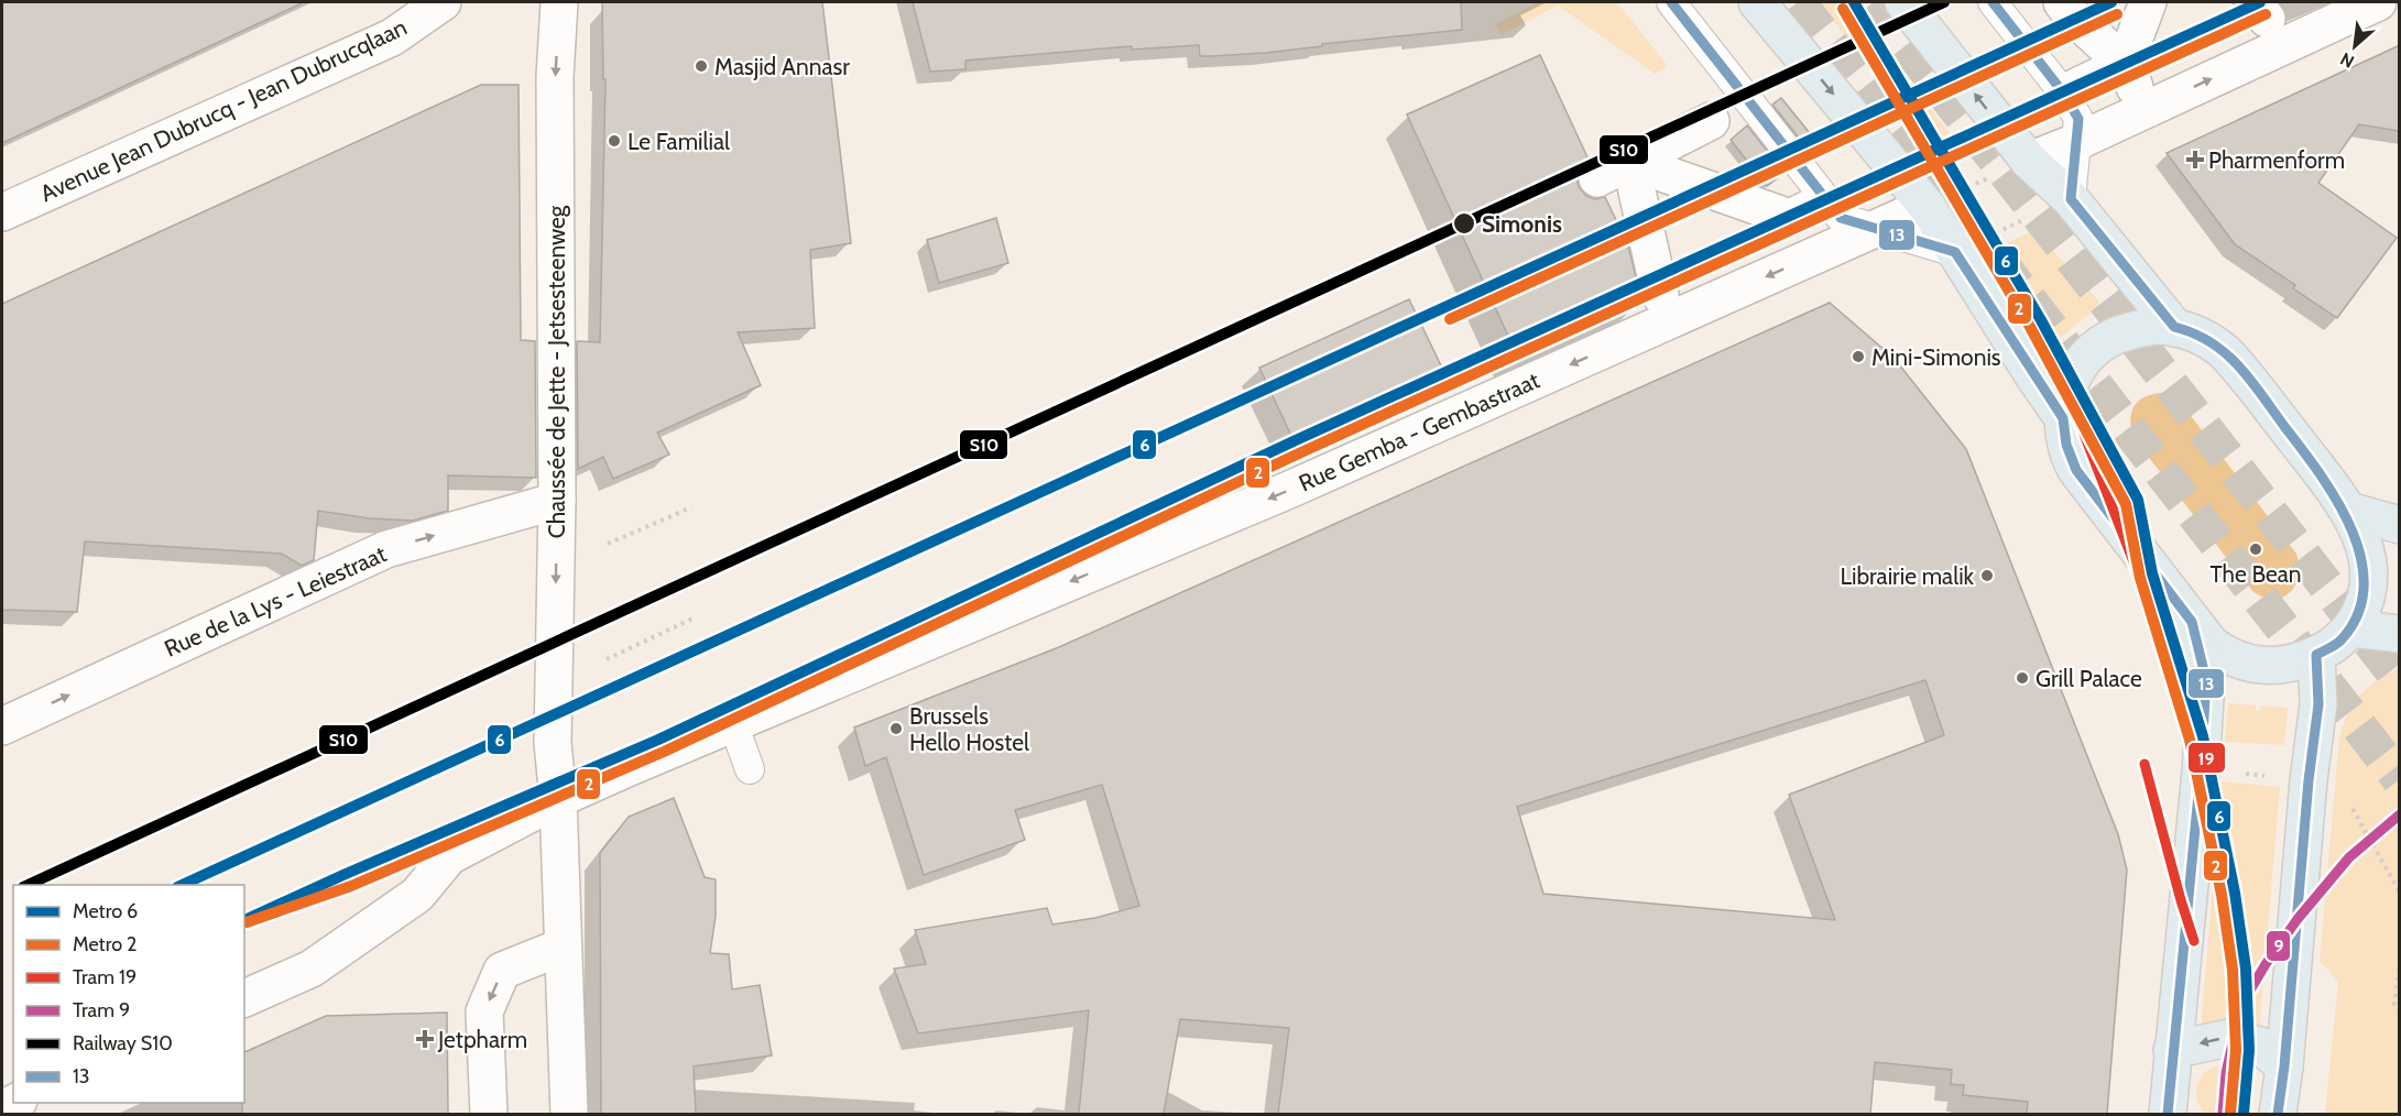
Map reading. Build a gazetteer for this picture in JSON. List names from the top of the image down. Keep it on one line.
{"streets":{"street":["Avenue Jean Dubrucq - Jean Dubrucqlaan","Chaussée de Jette - Jetsesteenweg","Rue Gemba - Gembastraat","Rue de la Lys - Leiestraat"]},"crossings":[["Chaussée de Jette - Jetsesteenweg","Rue Gemba - Gembastraat"],["Chaussée de Jette - Jetsesteenweg","Rue de la Lys - Leiestraat"]],"one_way":["Chaussée de Jette - Jetsesteenweg","Rue Gemba - Gembastraat","Rue de la Lys - Leiestraat"],"places":{"other":["Masjid Annasr","Le Familial","Simonis","Mini-Simonis","The Bean","Librairie malik","Grill Palace","Brussels Hello Hostel"],"health":["Pharmenform","Jetpharm"]},"lines":["metro line 6","rail line S10","transit line 13","metro line 2","tram line 19","tram line 9"],"legend":["Metro 6","Metro 2","Tram 19","Tram 9","Railway S10","13"],"north":"bottom left"}
